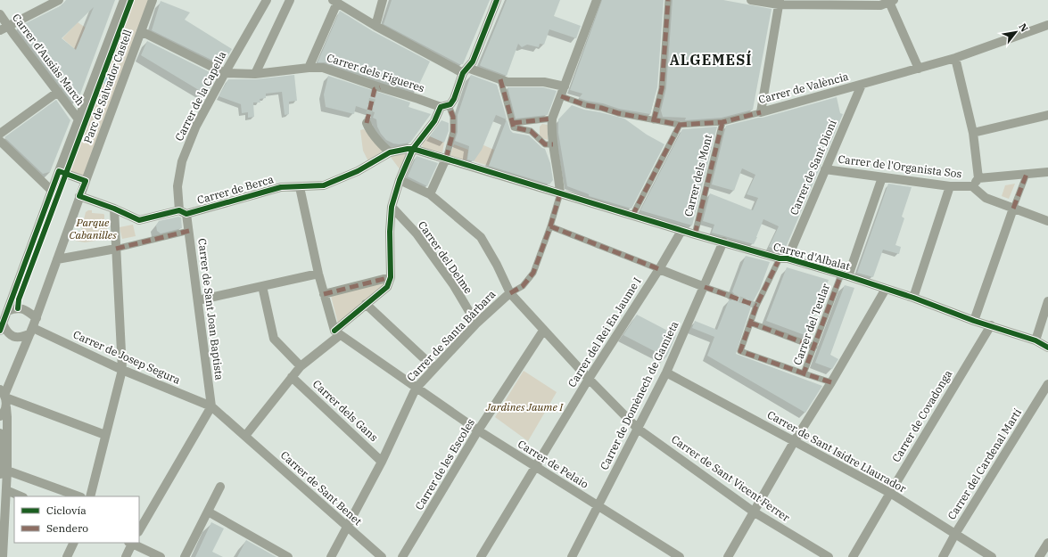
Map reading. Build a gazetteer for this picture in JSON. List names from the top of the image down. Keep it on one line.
{"streets":{"street":["Carrer d'Ausiàs March","Carrer dels Figueres","Parc de Salvador Castell","Carrer de València","Carrer de la Capella","Carrer de l'Organista Sos","Carrer de Sant Dioní","Carrer dels Mont","Carrer de Berca","Carrer d'Albalat","Carrer del Delme","Carrer de Sant Joan Baptista","Carrer del Teular","Carrer del Rei En Jaume I","Carrer de Santa Bàrbara","Carrer de Josep Segura","Carrer de Domènech de Gamieta","Carrer dels Gans","Carrer de Covadonga","Carrer de Sant Isidre Llaurador","Carrer de les Escoles","Carrer de Pelaio","Carrer del Cardenal Martí","Carrer de Sant Vicent Ferrer","Carrer de Sant Benet"]},"crossings":[["Carrer d'Ausiàs March","Parc de Salvador Castell"],["Carrer dels Figueres","Parc de Salvador Castell"],["Carrer dels Figueres","Carrer de la Capella"],["Parc de Salvador Castell","Carrer de Berca"],["Parc de Salvador Castell","Carrer de Josep Segura"],["Carrer de València","Carrer de Sant Dioní"],["Carrer de València","Carrer dels Mont"],["Carrer de la Capella","Carrer de Berca"],["Carrer de la Capella","Carrer de Sant Joan Baptista"],["Carrer de l'Organista Sos","Carrer de Sant Dioní"],["Carrer de Sant Dioní","Carrer d'Albalat"],["Carrer dels Mont","Carrer d'Albalat"],["Carrer de Berca","Carrer d'Albalat"],["Carrer de Berca","Carrer de Sant Joan Baptista"],["Carrer d'Albalat","Carrer del Teular"],["Carrer d'Albalat","Carrer del Rei En Jaume I"],["Carrer d'Albalat","Carrer de Santa Bàrbara"],["Carrer d'Albalat","Carrer de Domènech de Gamieta"],["Carrer d'Albalat","Carrer de Covadonga"],["Carrer del Delme","Carrer de Santa Bàrbara"],["Carrer de Sant Joan Baptista","Carrer de Josep Segura"],["Carrer del Rei En Jaume I","Carrer de Pelaio"],["Carrer del Rei En Jaume I","Carrer de Sant Vicent Ferrer"],["Carrer de Santa Bàrbara","Carrer dels Gans"],["Carrer de Santa Bàrbara","Carrer de Pelaio"],["Carrer de Santa Bàrbara","Carrer de Sant Vicent Ferrer"],["Carrer de Santa Bàrbara","Carrer de Sant Benet"],["Carrer de Josep Segura","Carrer de Sant Benet"],["Carrer de Domènech de Gamieta","Carrer de Sant Isidre Llaurador"],["Carrer de Domènech de Gamieta","Carrer de Pelaio"],["Carrer de Domènech de Gamieta","Carrer de Sant Vicent Ferrer"],["Carrer de Covadonga","Carrer de Sant Isidre Llaurador"],["Carrer de Sant Isidre Llaurador","Carrer del Cardenal Martí"],["Carrer de les Escoles","Carrer de Pelaio"],["Carrer de les Escoles","Carrer de Sant Vicent Ferrer"]],"districts":["ALGEMESÍ"],"parks":["Parque Cabanilles","Jardines Jaume I"],"legend":["Ciclovía","Sendero"],"north":"top right"}
